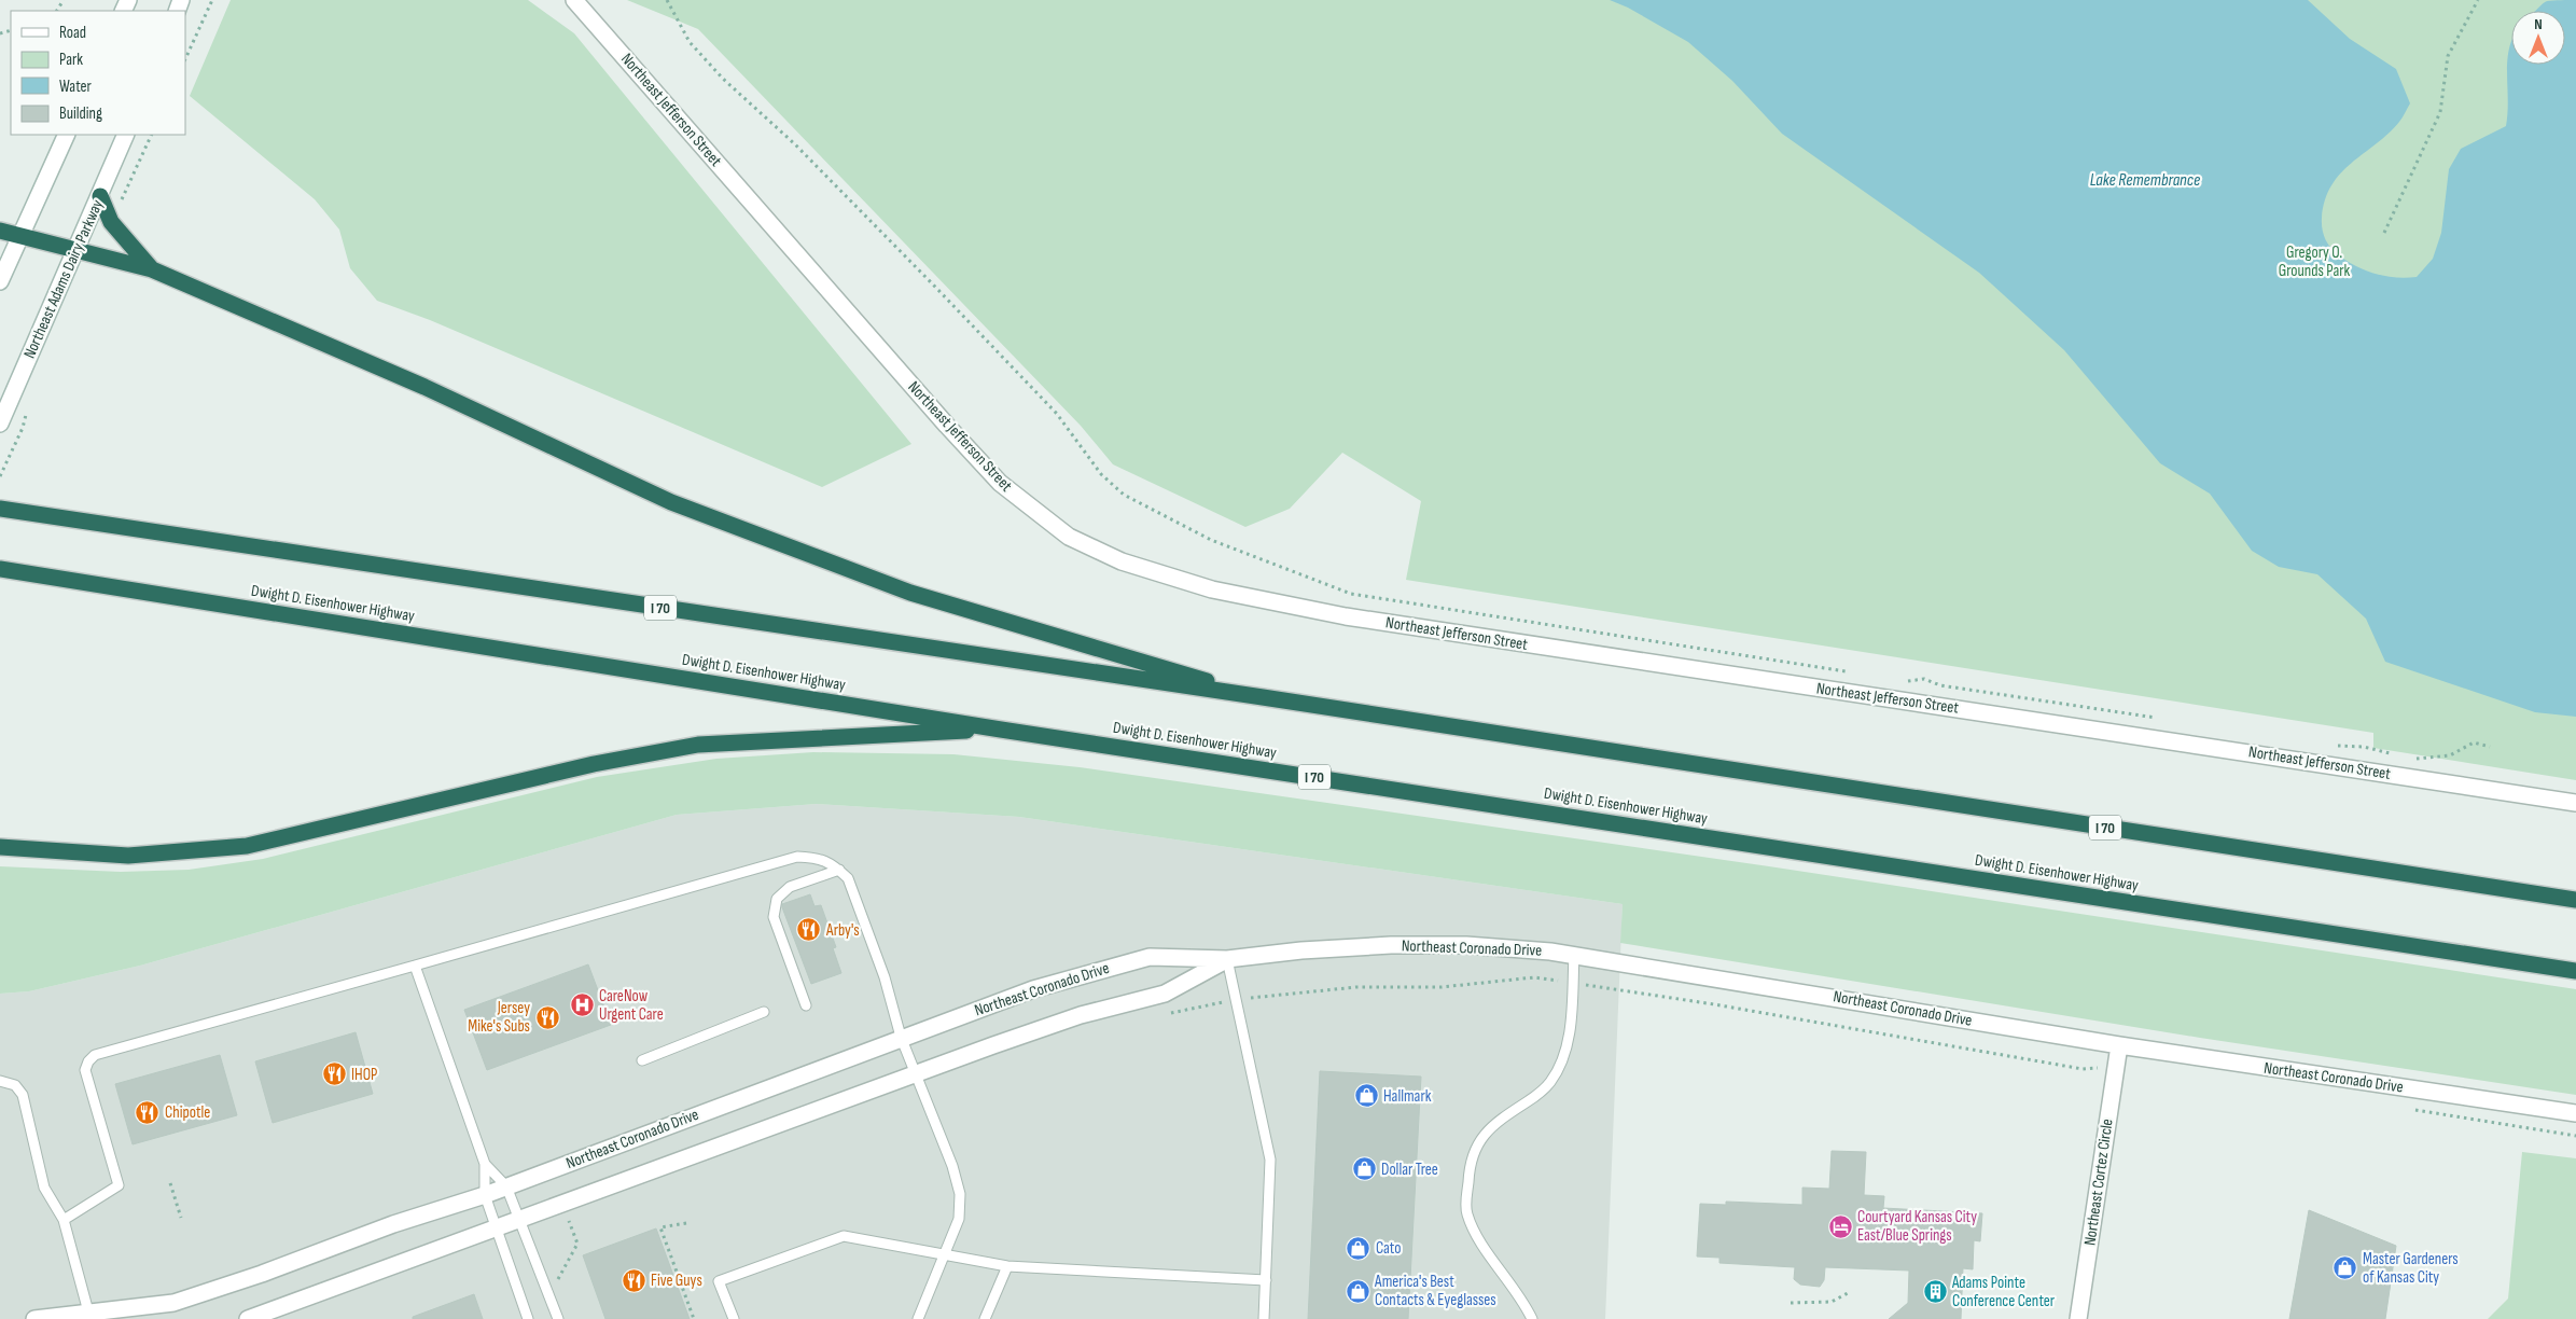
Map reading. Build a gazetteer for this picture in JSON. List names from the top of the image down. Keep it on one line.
{"streets":{"highway":["Dwight D. Eisenhower Highway","I 70"],"street":["Northeast Jefferson Street","Northeast Adams Dairy Parkway","Northeast Coronado Drive","Northeast Cortez Circle"]},"crossings":[["Northeast Coronado Drive","Northeast Cortez Circle"]],"water":["Lake Remembrance"],"parks":["Gregory O. Grounds Park"],"places":{"restaurant":["Arby's","Jersey Mike's Subs","IHOP","Chipotle","Five Guys"],"hospital":["CareNow Urgent Care"],"shop":["Hallmark","Dollar Tree","Cato","Master Gardeners of Kansas City","America's Best Contacts & Eyeglasses"],"hotel":["Courtyard Kansas City East/Blue Springs"],"building":["Adams Pointe Conference Center"]},"legend":["Road","Park","Water","Building"],"north":"top"}
